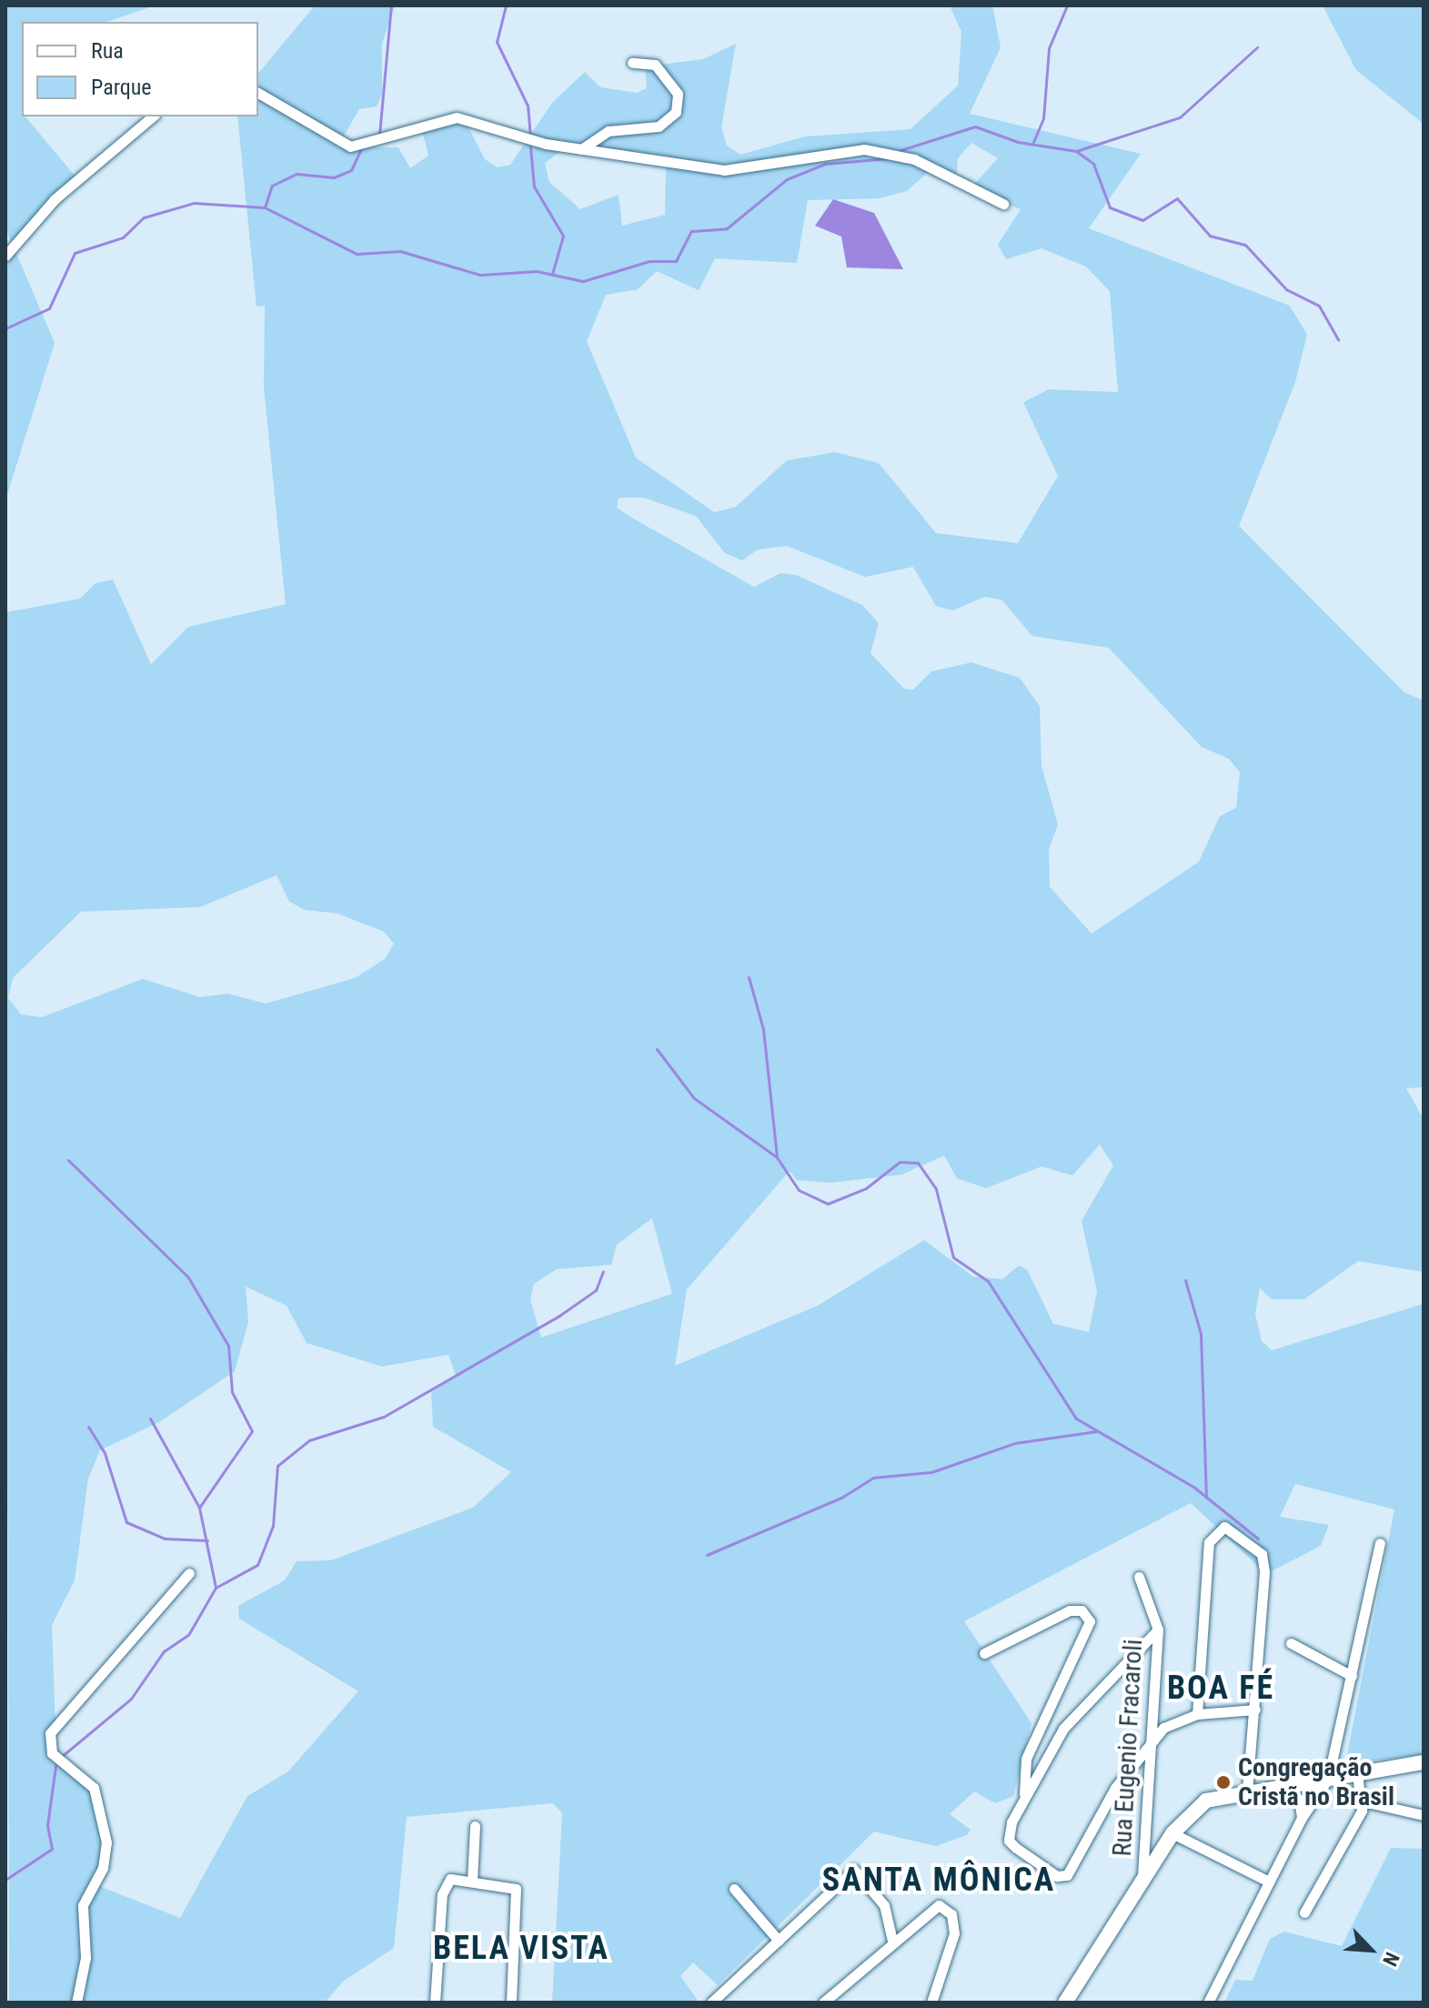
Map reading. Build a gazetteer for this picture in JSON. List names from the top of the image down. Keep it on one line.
{"streets":{"street":["Rua Eugenio Fracaroli"]},"districts":["BOA FÉ","SANTA MÔNICA","BELA VISTA"],"places":["Congregação Cristã no Brasil"],"legend":["Rua","Parque"],"north":"bottom right"}
